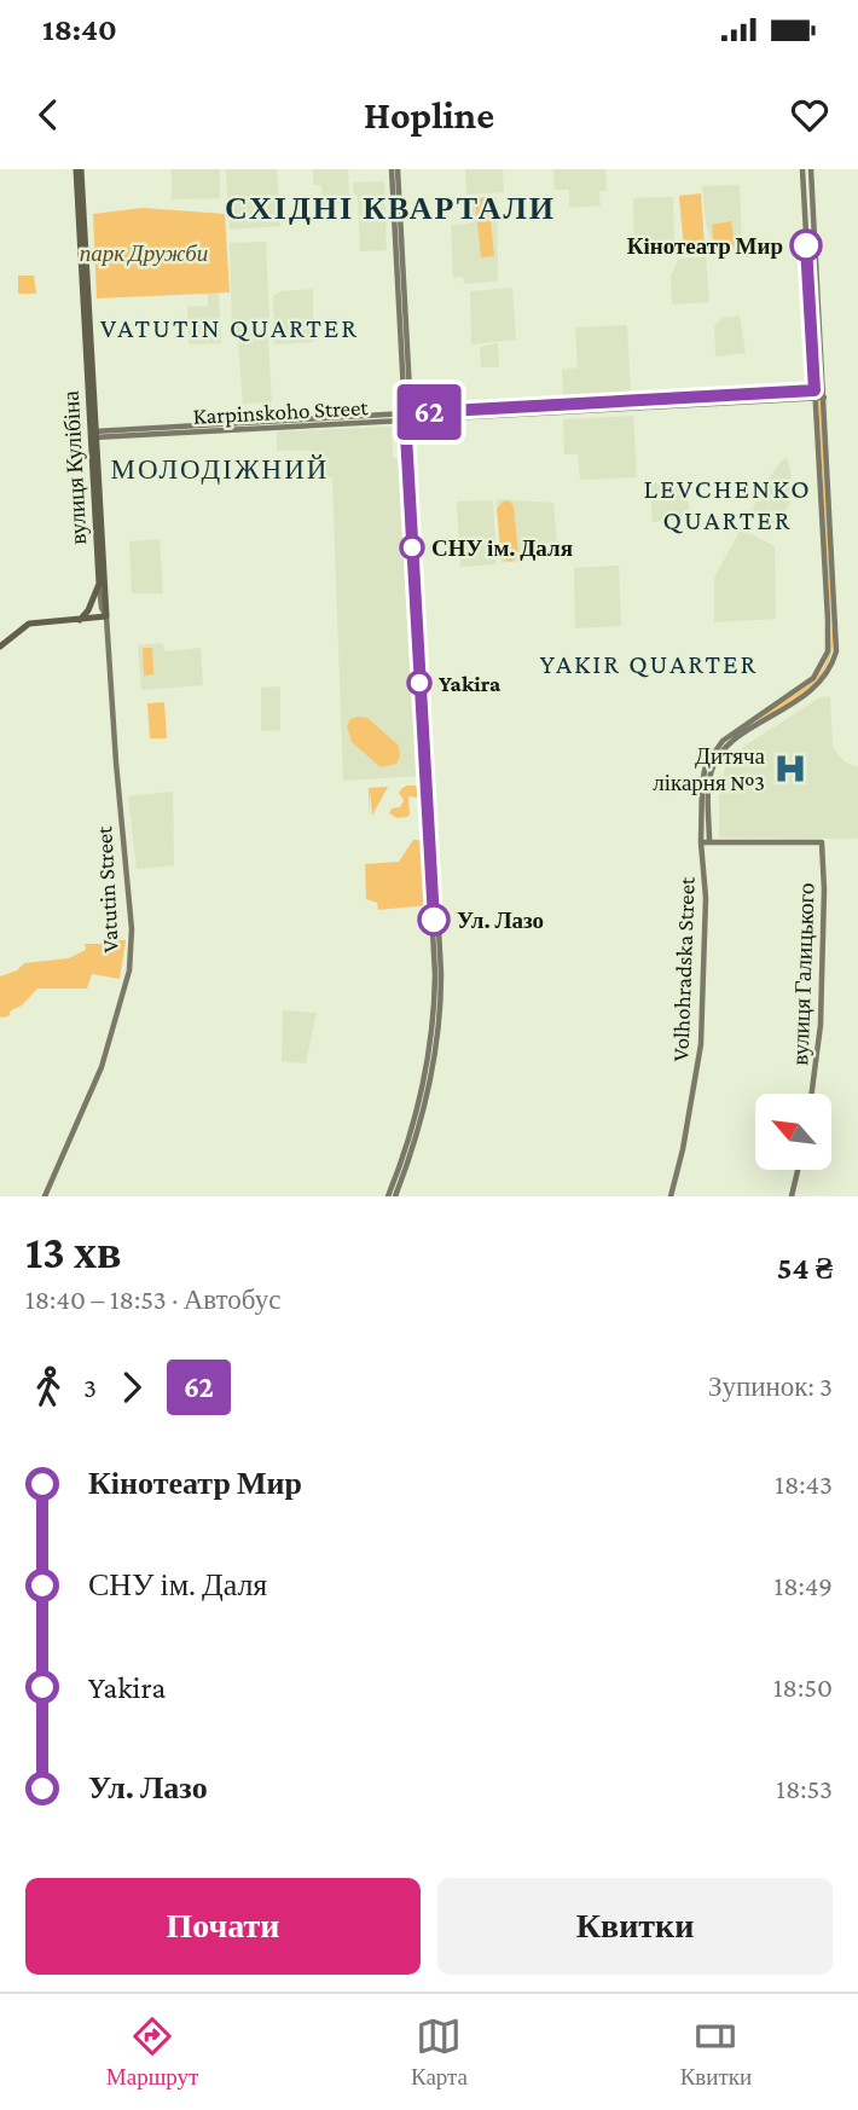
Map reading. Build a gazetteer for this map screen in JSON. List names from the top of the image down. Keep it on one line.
{"streets":{"main road":["вулиця Кулібіна","Vatutin Street"],"street":["Karpinskoho Street","Volhohradska Street","вулиця Галицького"]},"crossings":[["Karpinskoho Street","вулиця Кулібіна"],["Karpinskoho Street","Vatutin Street"],["вулиця Кулібіна","Vatutin Street"],["Volhohradska Street","вулиця Галицького"]],"districts":["СХІДНІ КВАРТАЛИ","VATUTIN QUARTER","МОЛОДІЖНИЙ","LEVCHENKO QUARTER","YAKIR QUARTER"],"parks":["парк Дружби"],"places":{"other":["Кінотеатр Мир","СНУ ім. Даля","Yakira","Ул. Лазо"],"hospital":["Дитяча лікарня №3"]},"lines":["bus line 62"],"north":"top left","page":{"status":"18:40","header":"Hopline","on_map":"62","heading":["13 хв","18:40 – 18:53 · Автобус","54 ₴"],"legs":["3","62","Зупинок: 3"],"list":[{"name":"Кінотеатр Мир","value":"18:43"},{"name":"СНУ ім. Даля","value":"18:49"},{"name":"Yakira","value":"18:50"},{"name":"Ул. Лазо","value":"18:53"}],"buttons":["Почати","Квитки"],"tabs":["Маршрут","Карта","Квитки"]}}
